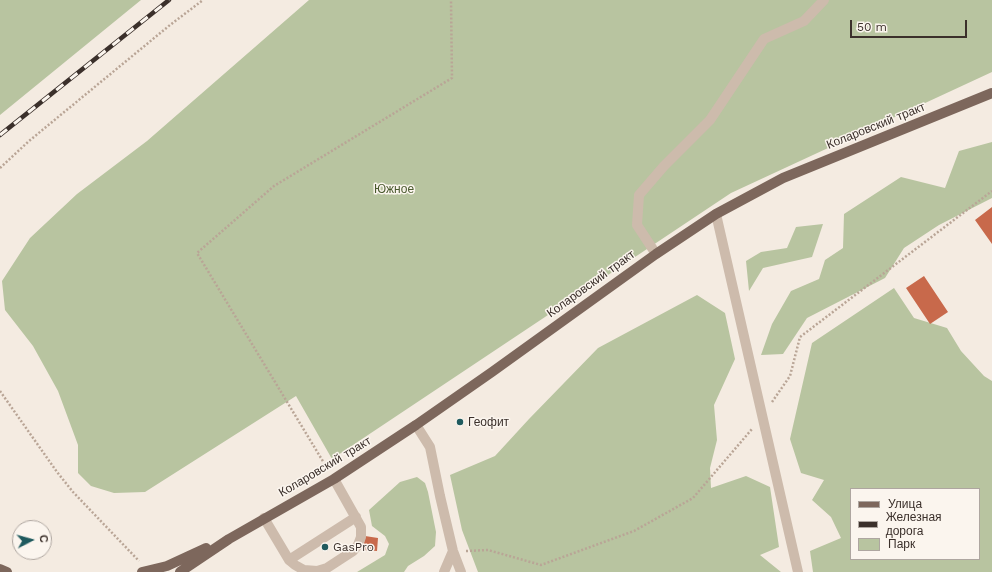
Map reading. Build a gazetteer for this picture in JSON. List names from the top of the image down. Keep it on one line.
{"streets":{"main road":["Коларовский тракт"]},"parks":["Южное"],"places":["Геофит","GasPro"],"legend":["Улица","Железная дорога","Парк"],"scale_bar":"50 m","north":"right"}
